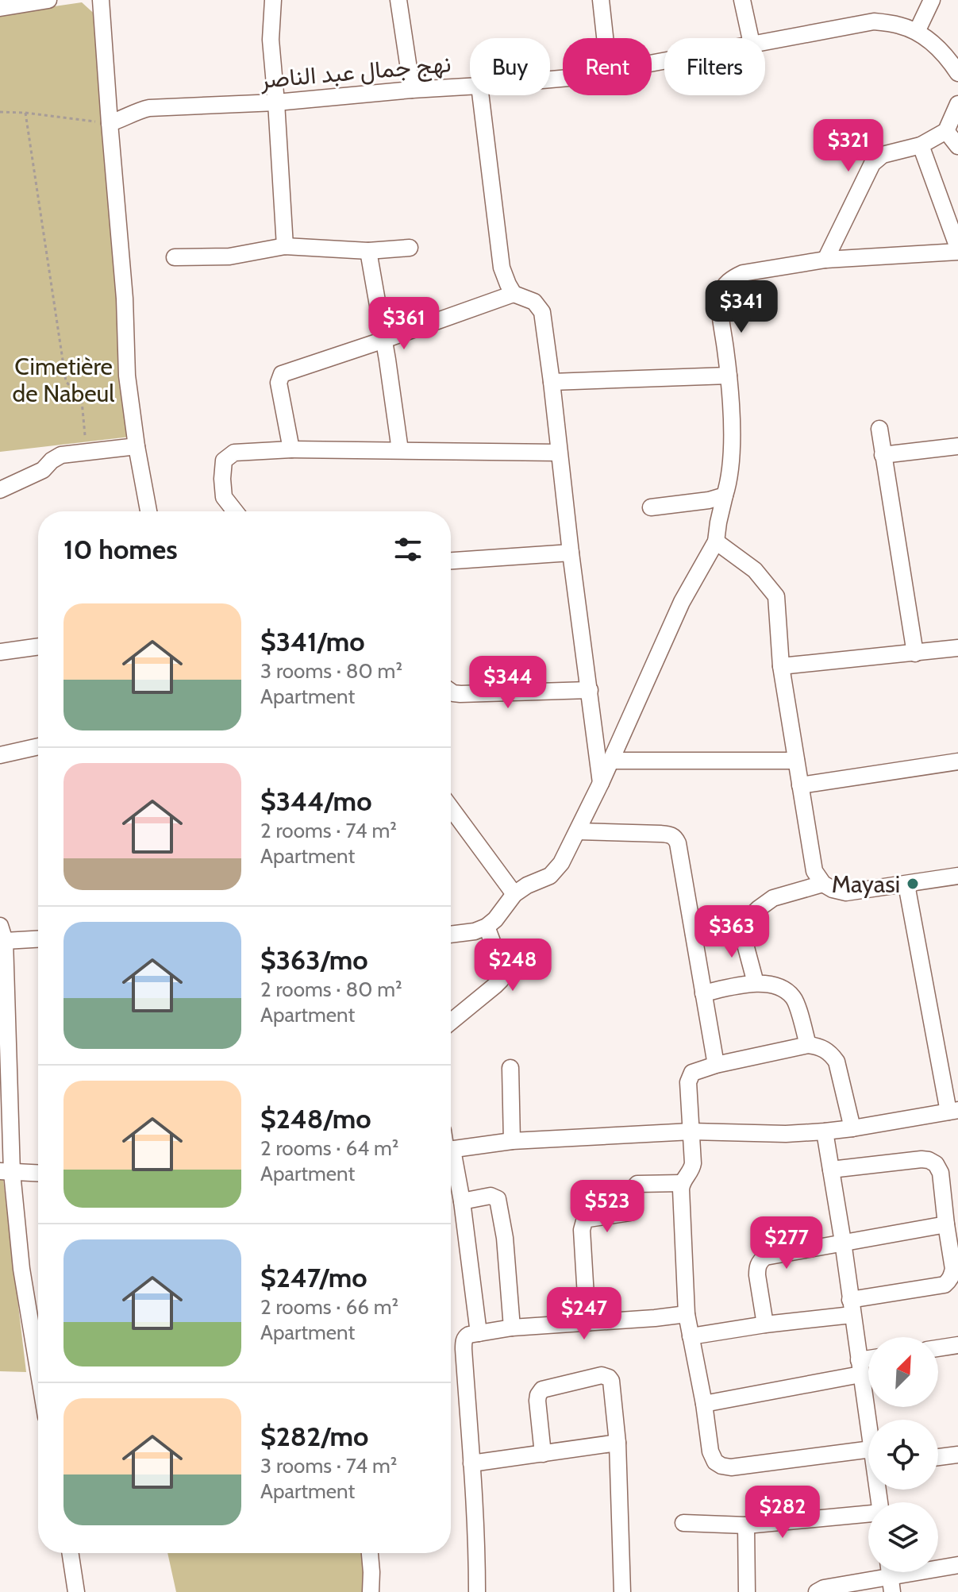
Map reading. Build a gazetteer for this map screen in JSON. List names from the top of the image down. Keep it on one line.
{"streets":{"street":["نهج جمال عبد الناصر"]},"parks":["Cimetière de Nabeul"],"places":["Mayasi"],"north":"top right","page":{"chip":["Buy","Rent","Filters"],"price":["$321","$341","$361","$344","$363","$248","$523","$277","$247","$282"],"heading":"10 homes","list":[{"name":"$341/mo","note":"3 rooms · 80 m² · Apartment"},{"name":"$344/mo","note":"2 rooms · 74 m² · Apartment"},{"name":"$363/mo","note":"2 rooms · 80 m² · Apartment"},{"name":"$248/mo","note":"2 rooms · 64 m² · Apartment"},{"name":"$247/mo","note":"2 rooms · 66 m² · Apartment"},{"name":"$282/mo","note":"3 rooms · 74 m² · Apartment"}]}}
